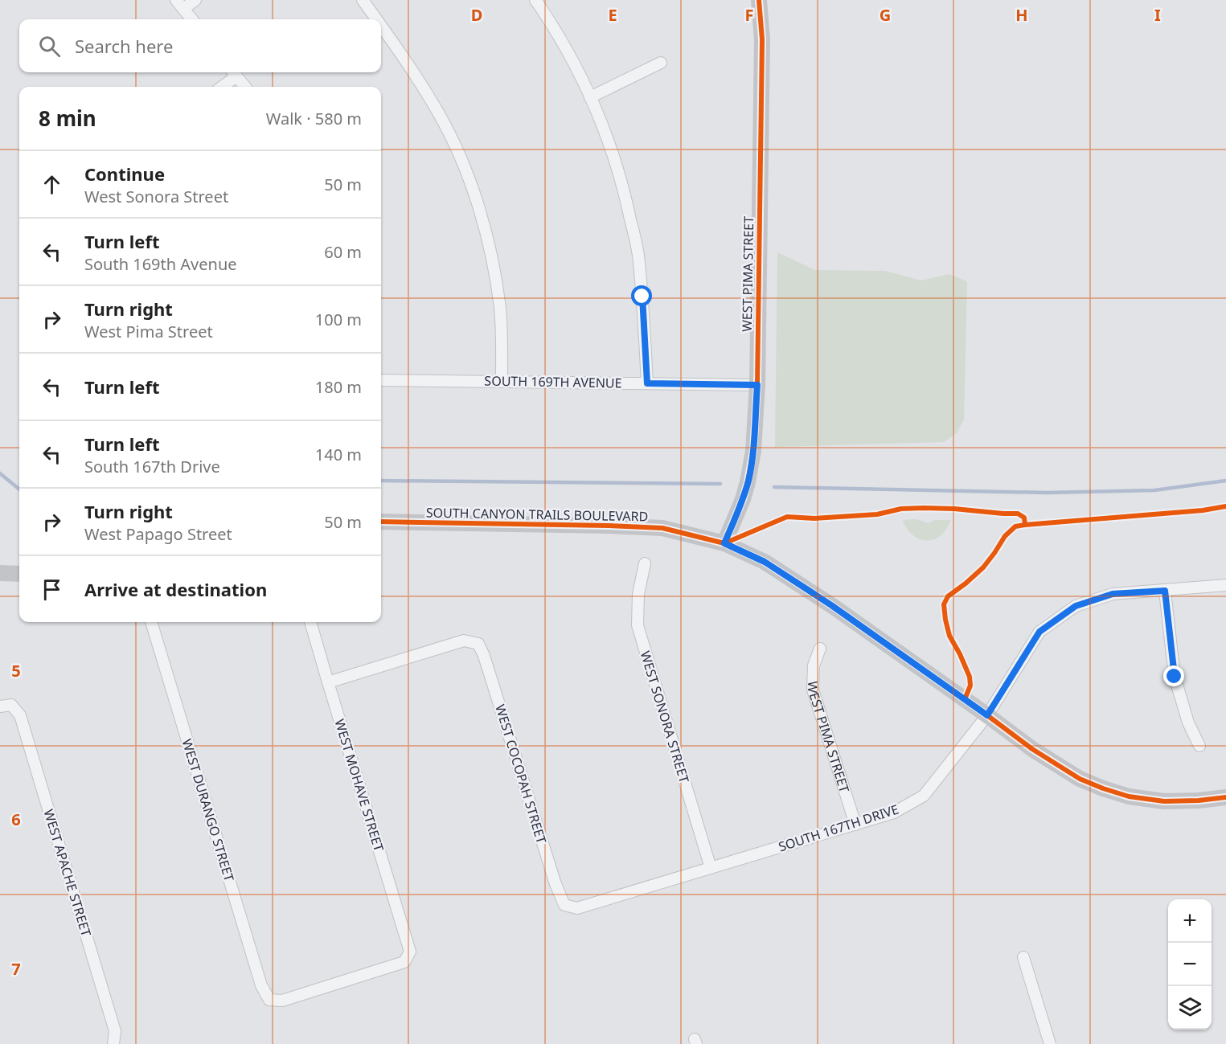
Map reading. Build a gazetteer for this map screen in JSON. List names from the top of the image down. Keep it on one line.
{"streets":{"street":["WEST PIMA STREET","SOUTH 169TH AVENUE","SOUTH CANYON TRAILS BOULEVARD","WEST SONORA STREET","WEST COCOPAH STREET","WEST MOHAVE STREET","WEST DURANGO STREET","SOUTH 167TH DRIVE","WEST APACHE STREET"]},"crossings":[["WEST PIMA STREET","SOUTH 169TH AVENUE"],["WEST PIMA STREET","SOUTH CANYON TRAILS BOULEVARD"],["WEST PIMA STREET","SOUTH 167TH DRIVE"],["SOUTH CANYON TRAILS BOULEVARD","SOUTH 167TH DRIVE"],["WEST SONORA STREET","SOUTH 167TH DRIVE"],["WEST COCOPAH STREET","WEST MOHAVE STREET"],["WEST COCOPAH STREET","SOUTH 167TH DRIVE"],["WEST MOHAVE STREET","WEST DURANGO STREET"]],"page":{"search":"Search here","heading":["8 min","Walk · 580 m"],"list":[["Continue","West Sonora Street","50 m"],["Turn left","South 169th Avenue","60 m"],["Turn right","West Pima Street","100 m"],["Turn left","180 m"],["Turn left","South 167th Drive","140 m"],["Turn right","West Papago Street","50 m"],"Arrive at destination"],"map_buttons":["+","−"]},"grid":{"columns":["D","E","F","G","H","I"],"rows":["5","6","7"]}}
